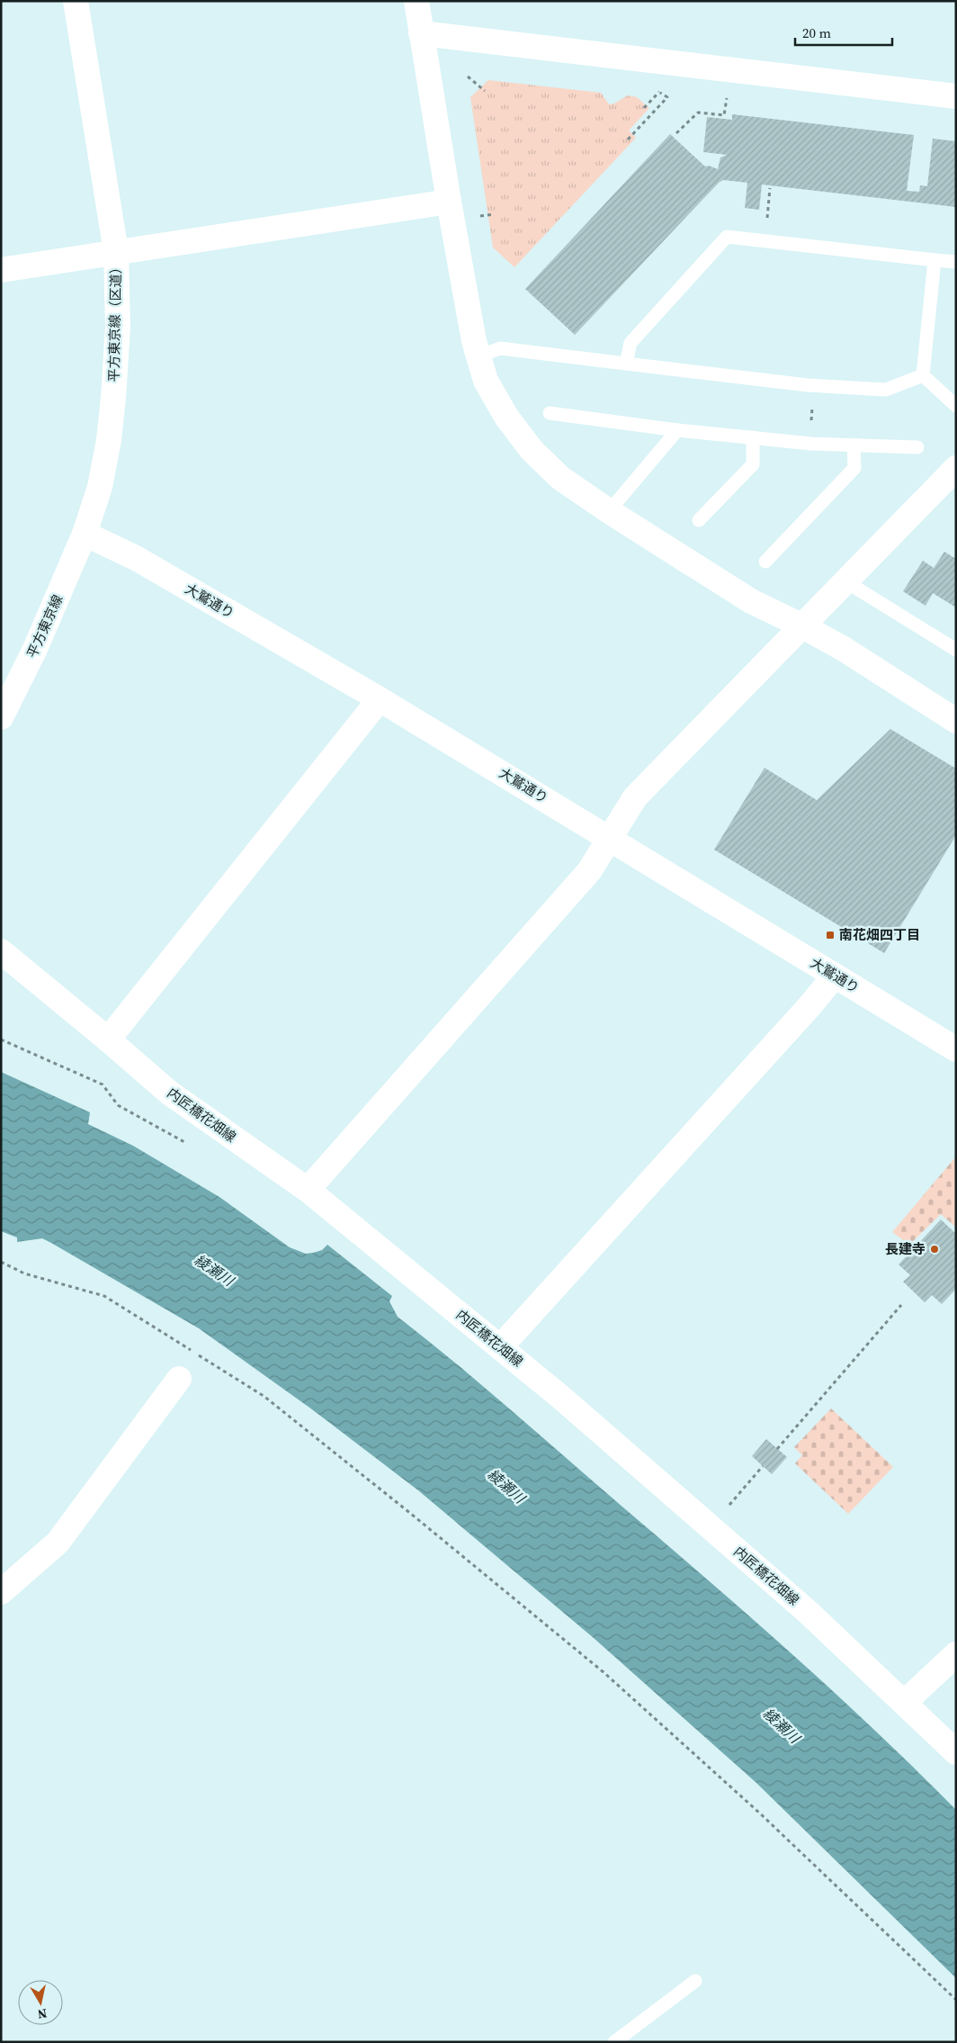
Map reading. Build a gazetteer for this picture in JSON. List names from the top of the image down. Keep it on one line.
{"streets":{"street":["平方東京線（区道）","大鷲通り","平方東京線","内匠橋花畑線"]},"crossings":[["平方東京線（区道）","大鷲通り"],["平方東京線（区道）","平方東京線"],["大鷲通り","平方東京線"]],"water":["綾瀬川"],"places":{"transit":["南花畑四丁目"],"other":["長建寺"]},"scale_bar":"20 m","north":"bottom"}
